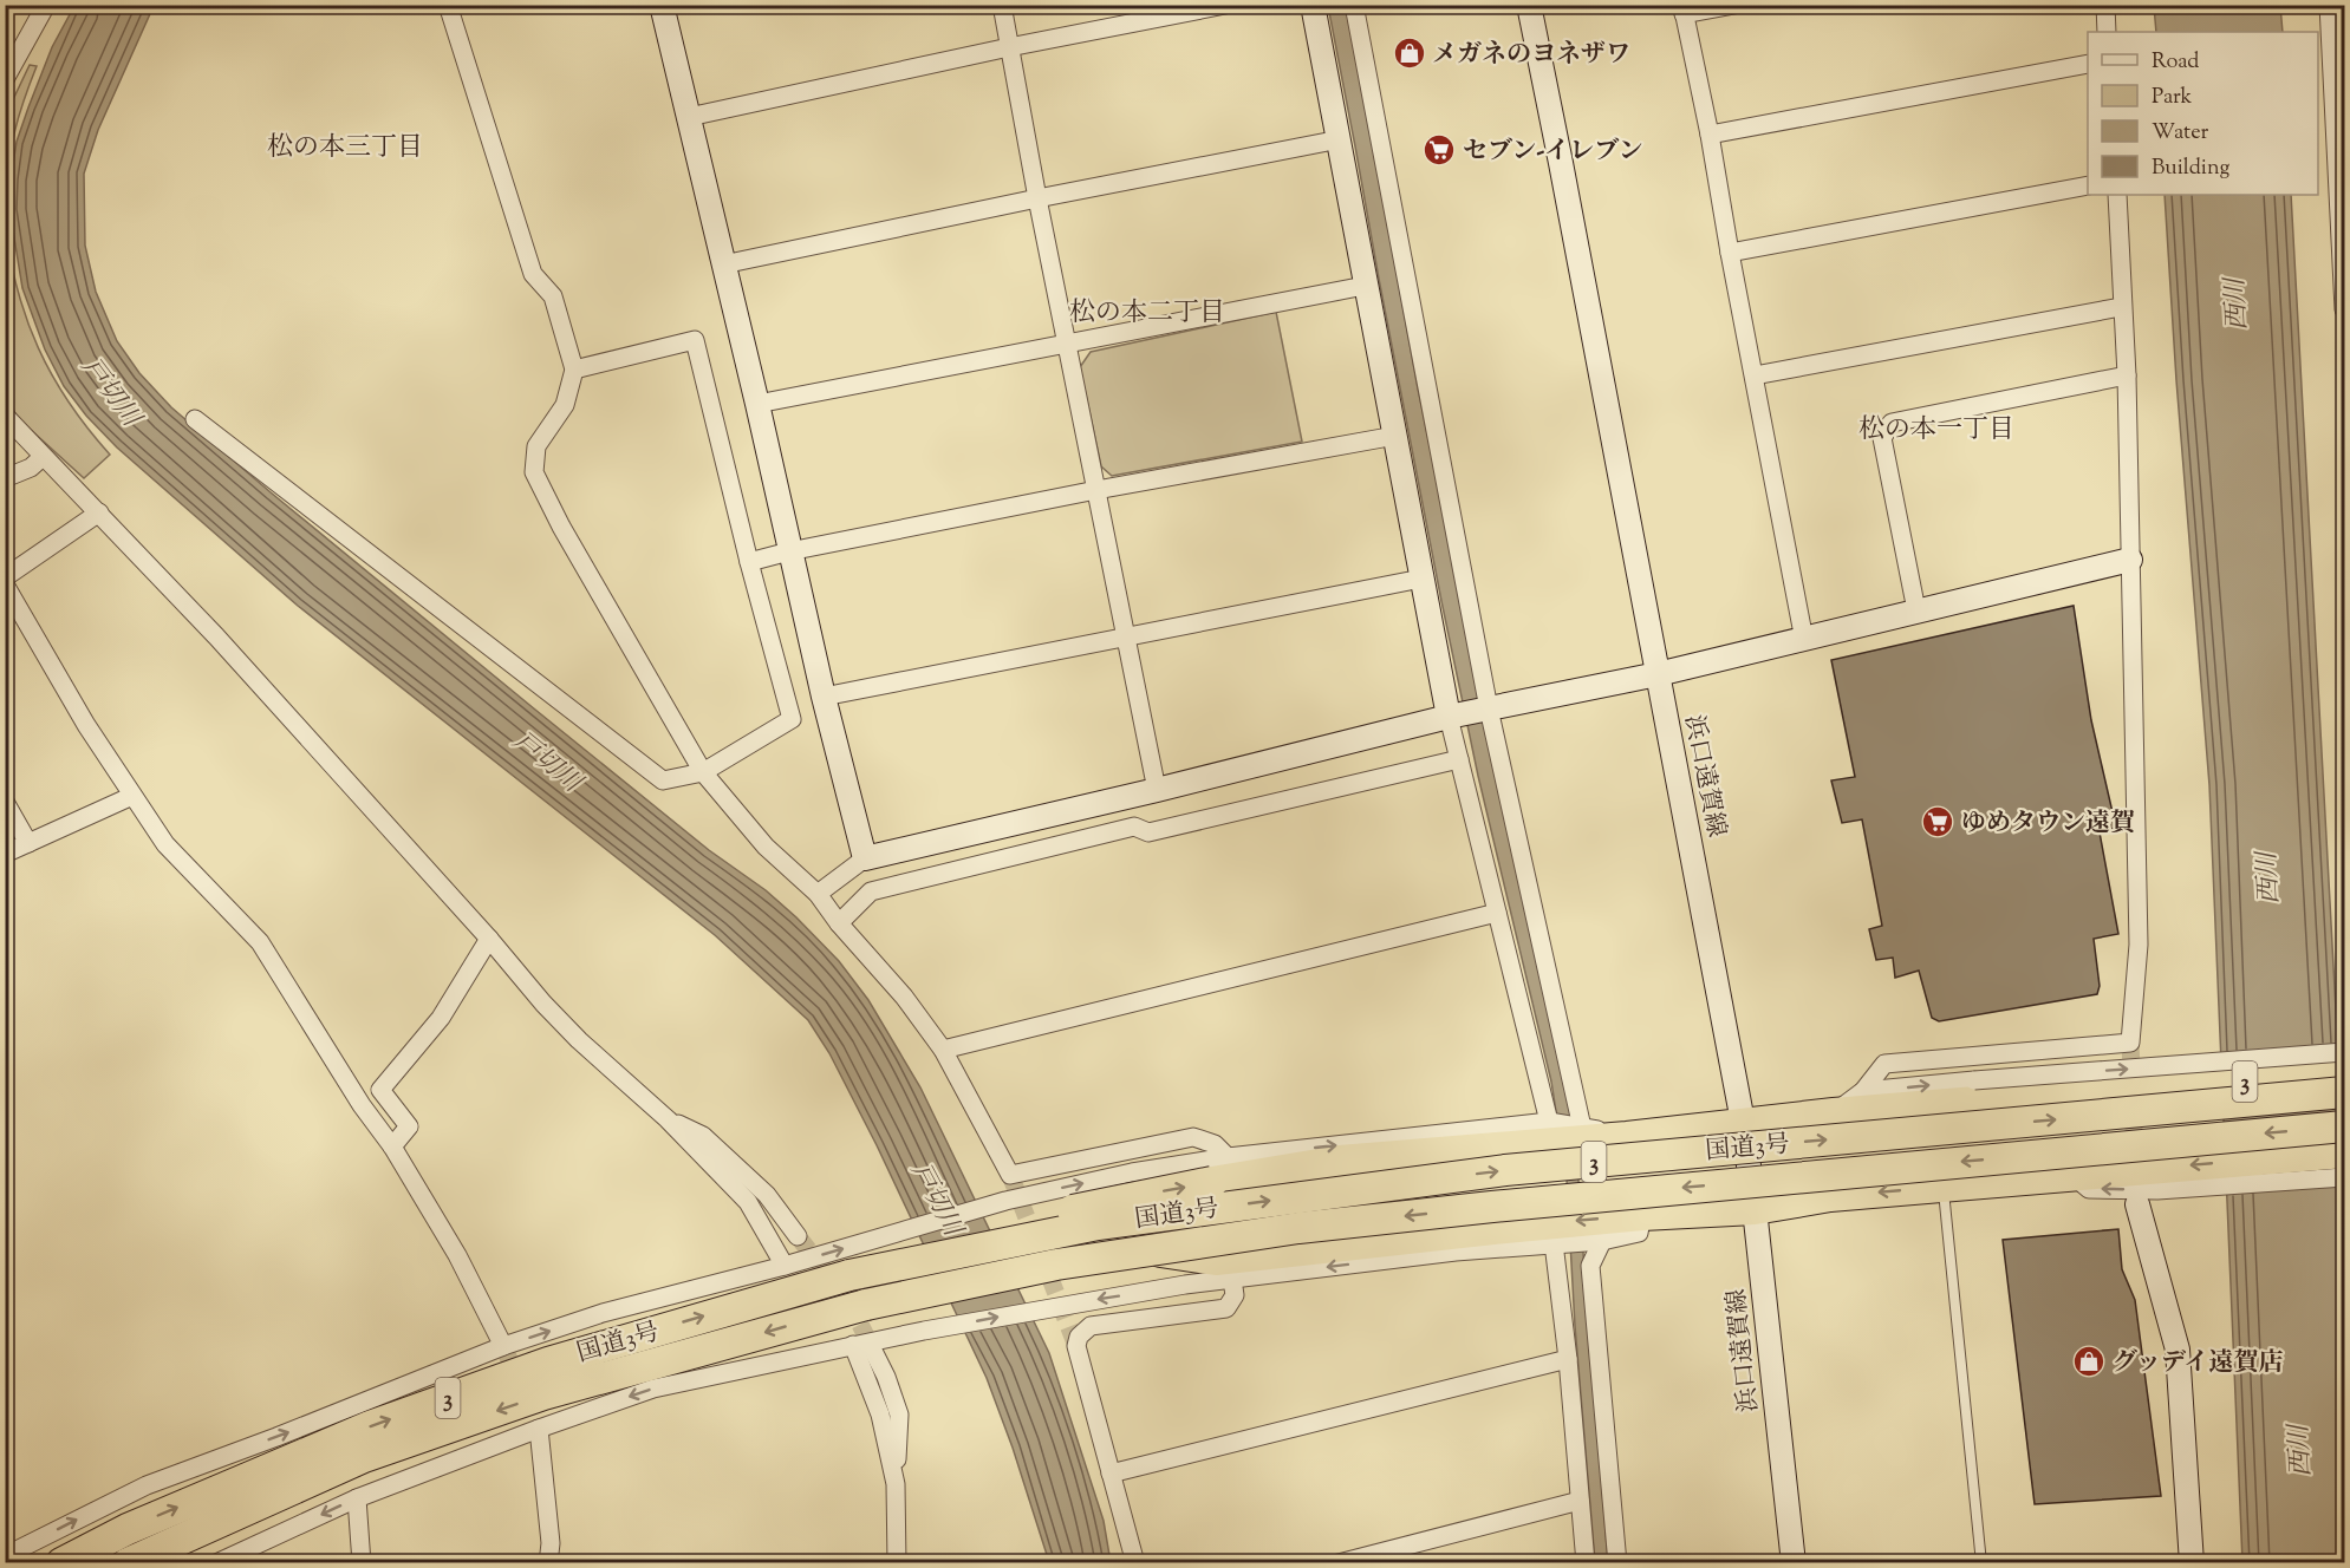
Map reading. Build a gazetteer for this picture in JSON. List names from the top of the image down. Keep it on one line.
{"streets":{"highway":["3","国道3号"],"street":["浜口遠賀線"]},"districts":["松の本三丁目","松の本二丁目","松の本一丁目"],"water":["西川","戸切川"],"places":{"shop":["メガネのヨネザワ","グッデイ遠賀店"],"supermarket":["セブン-イレブン","ゆめタウン遠賀"]},"legend":["Road","Park","Water","Building"]}
